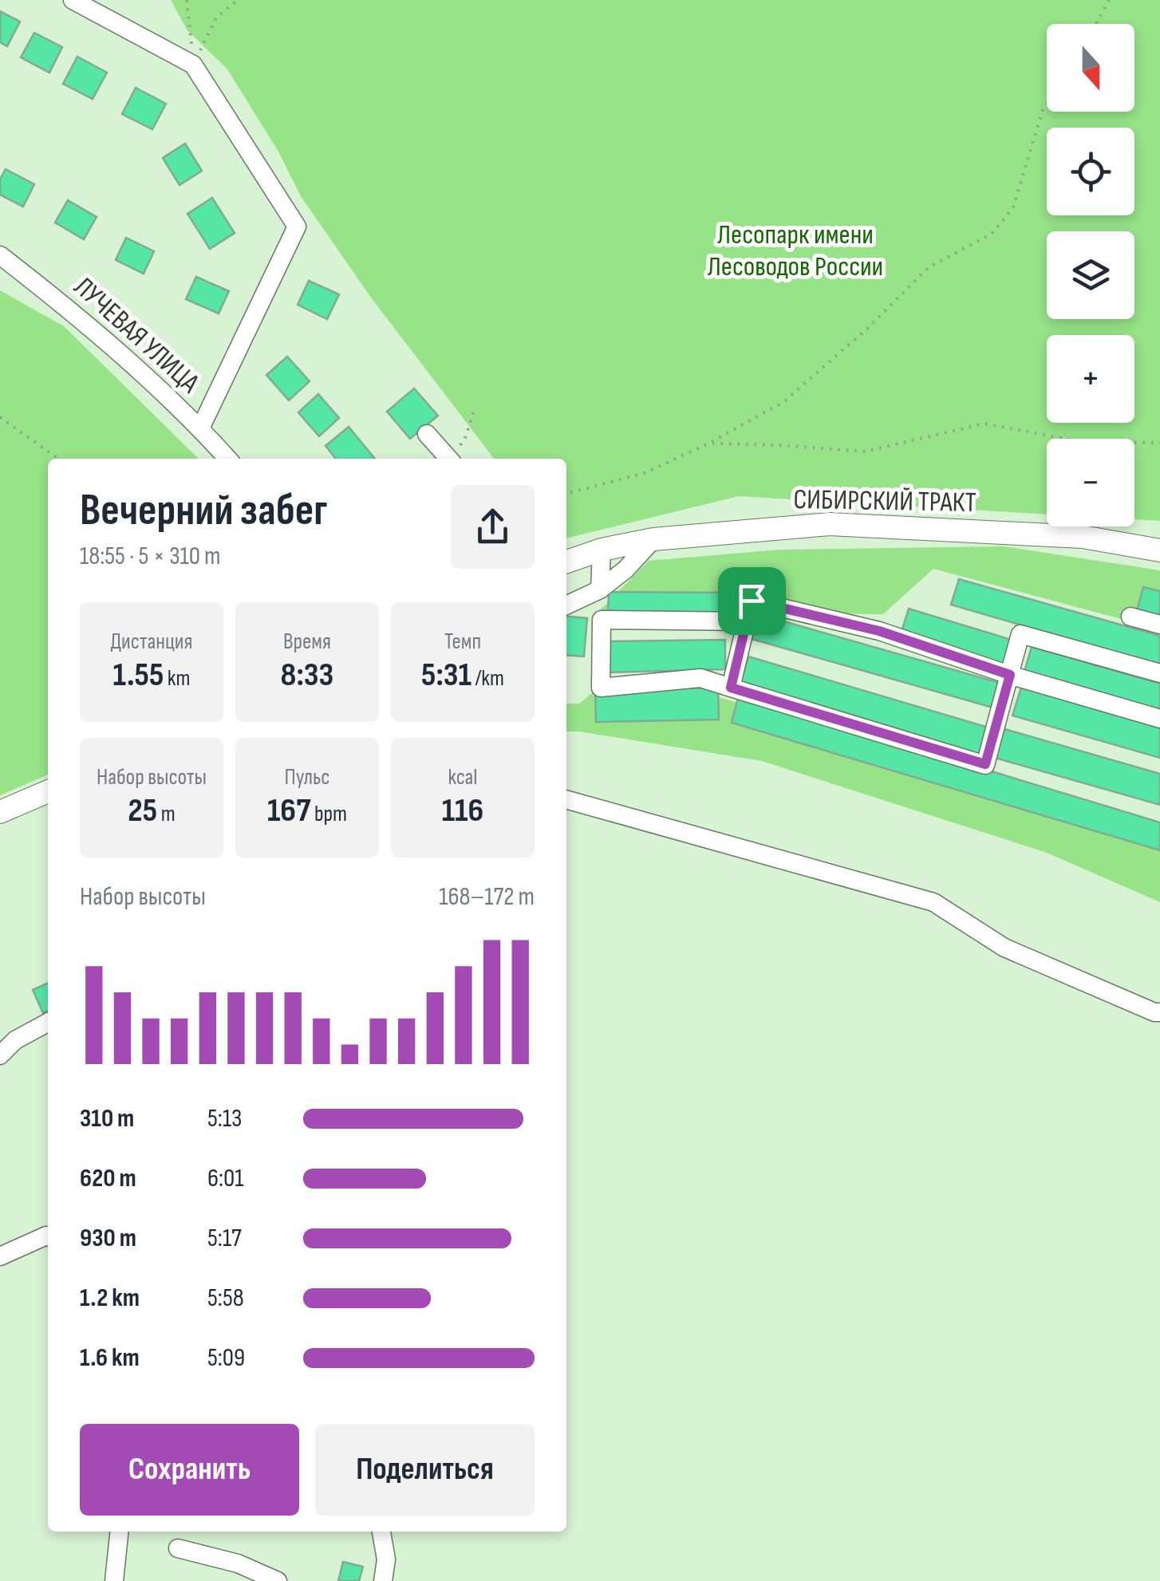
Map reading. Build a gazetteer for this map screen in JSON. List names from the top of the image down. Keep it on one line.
{"streets":{"main road":["СИБИРСКИЙ ТРАКТ"],"street":["ЛУЧЕВАЯ УЛИЦА"]},"parks":["Лесопарк имени Лесоводов России"],"north":"bottom","page":{"map_buttons":["+","−"],"heading":["Вечерний забег","18:55 · 5 × 310 m"],"stats":[["Дистанция","1.55 km"],["Время","8:33"],["Темп","5:31 /km"],["Набор высоты","25 m"],["Пульс","167 bpm"],["kcal","116"]],"chart":["Набор высоты","168–172 m"],"list":[{"name":"310 m","note":"5:13"},{"name":"620 m","note":"6:01"},{"name":"930 m","note":"5:17"},{"name":"1.2 km","note":"5:58"},{"name":"1.6 km","note":"5:09"}],"buttons":["Сохранить","Поделиться"]}}
